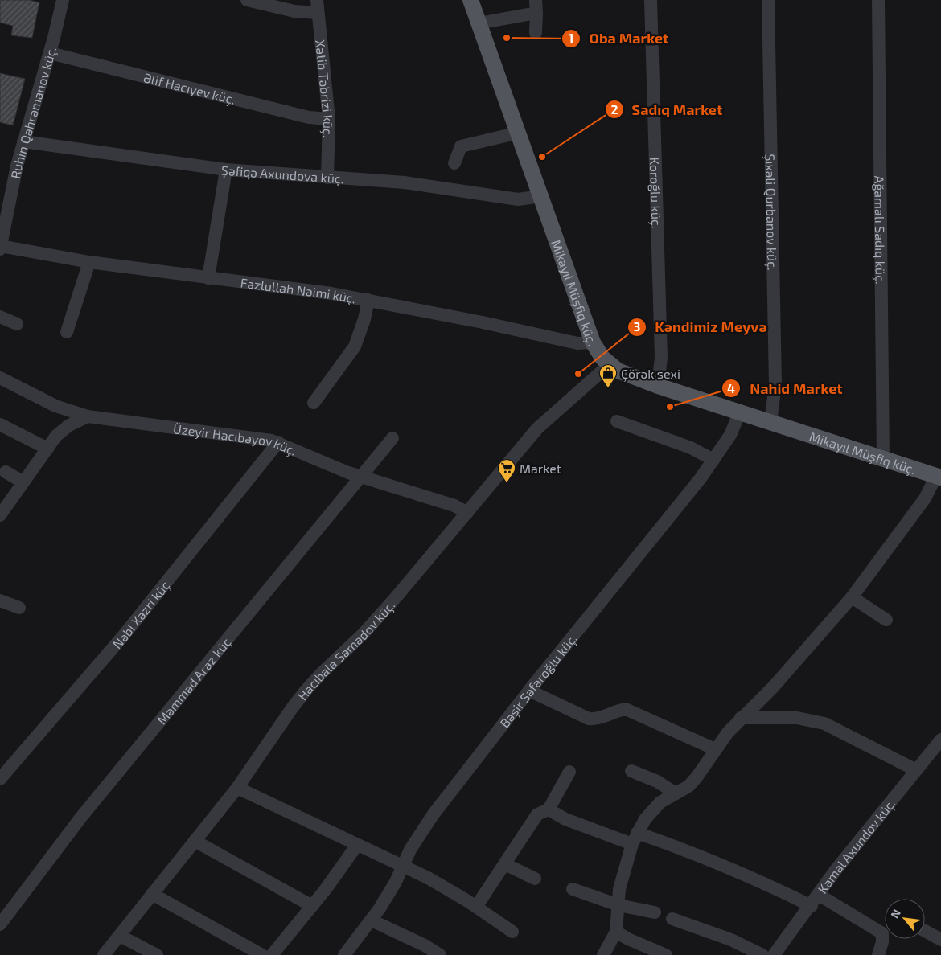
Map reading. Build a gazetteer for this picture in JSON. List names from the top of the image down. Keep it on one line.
{"streets":{"main road":["Mikayıl Müşfiq küç."],"street":["Əlif Hacıyev küç.","Xətib Təbrizi küç.","Ruhin Qəhrəmanov küç.","Şəfiqə Axundova küç.","Koroğlu küç.","Şıxəli Qurbanov küç.","Ağamalı Sadıq küç.","Fəzlullah Nəimi küç.","Üzeyir Hacıbəyov küç.","Nəbi Xəzri küç.","Hacıbala Səmədov küç.","Məmməd Araz küç.","Bəşir Səfəroğlu küç.","Kamal Axundov küç."]},"crossings":[["Əlif Hacıyev küç.","Xətib Təbrizi küç."],["Əlif Hacıyev küç.","Ruhin Qəhrəmanov küç."],["Xətib Təbrizi küç.","Şəfiqə Axundova küç."],["Ruhin Qəhrəmanov küç.","Şəfiqə Axundova küç."],["Ruhin Qəhrəmanov küç.","Fəzlullah Nəimi küç."],["Şəfiqə Axundova küç.","Mikayıl Müşfiq küç."],["Koroğlu küç.","Mikayıl Müşfiq küç."],["Şıxəli Qurbanov küç.","Mikayıl Müşfiq küç."],["Ağamalı Sadıq küç.","Mikayıl Müşfiq küç."],["Fəzlullah Nəimi küç.","Mikayıl Müşfiq küç."],["Mikayıl Müşfiq küç.","Hacıbala Səmədov küç."],["Mikayıl Müşfiq küç.","Bəşir Səfəroğlu küç."],["Üzeyir Hacıbəyov küç.","Nəbi Xəzri küç."],["Üzeyir Hacıbəyov küç.","Hacıbala Səmədov küç."],["Üzeyir Hacıbəyov küç.","Məmməd Araz küç."]],"places":{"other":["Oba Market","Sadıq Market","Kəndimiz Meyvə","Nahid Market"],"shop":["Çörək sexi"],"supermarket":["Market"]},"north":"top left"}
